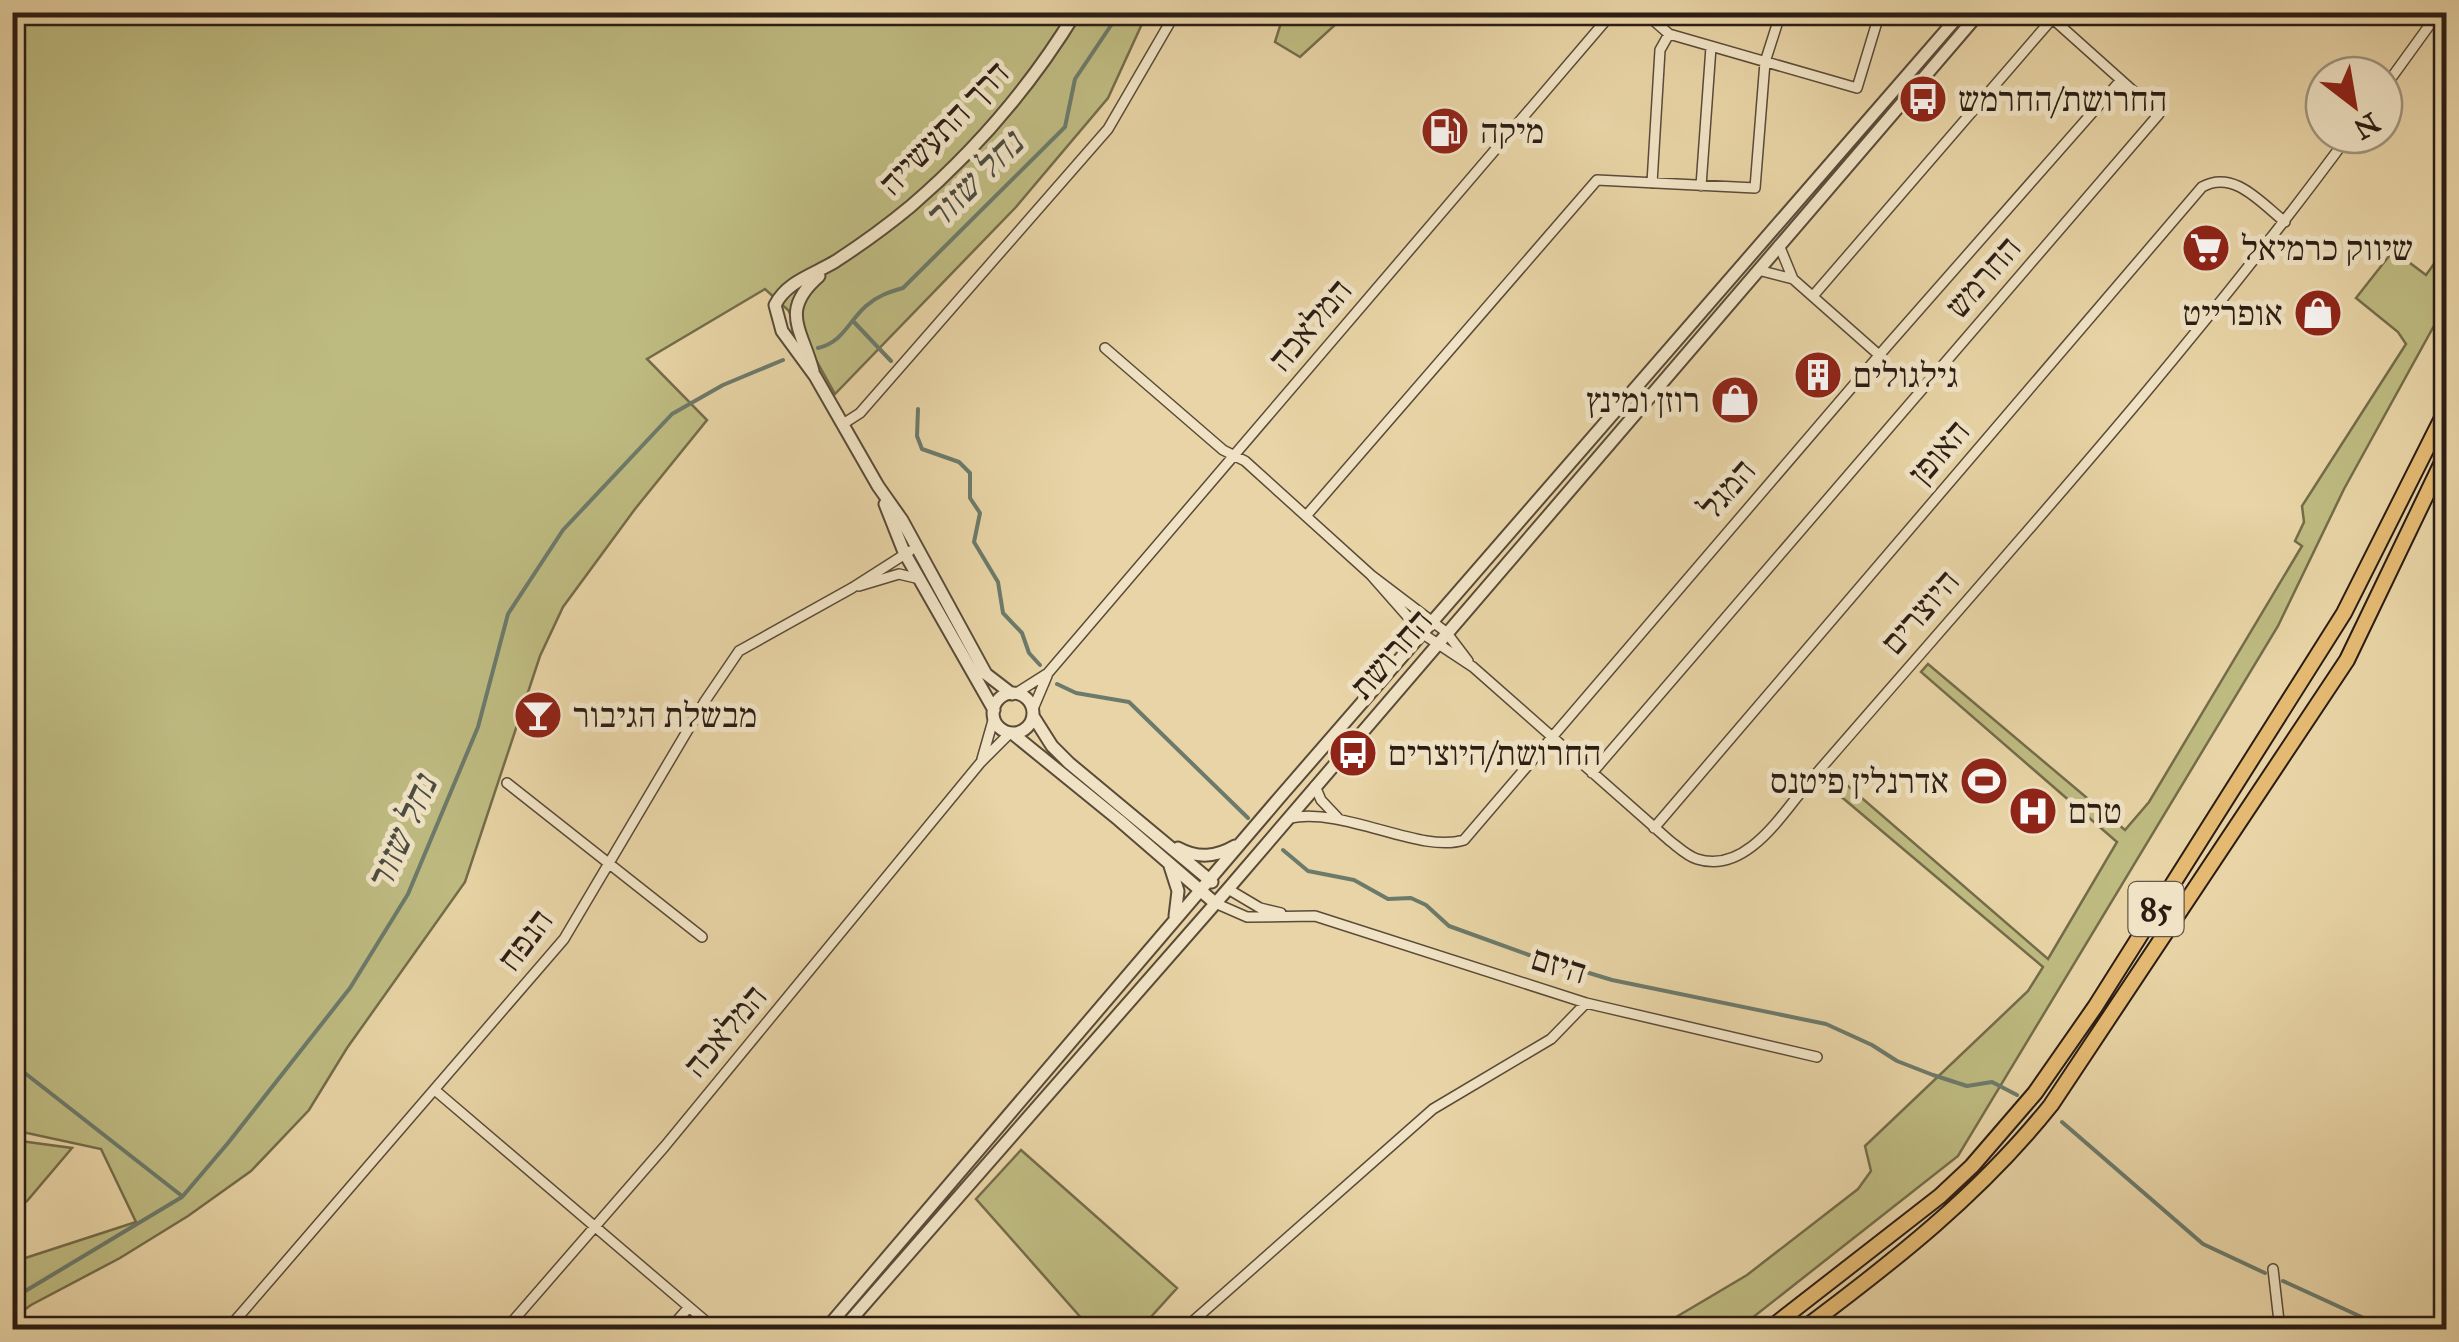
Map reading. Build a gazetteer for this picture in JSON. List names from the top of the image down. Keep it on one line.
{"streets":{"highway":["85"],"street":["דרך התעשייה","החרמש","המלאכה","האופן","המגל","היוצרים","החרושת","הנפח","היזם"]},"crossings":[["החרמש","המגל"],["החרמש","היוצרים"],["המלאכה","היזם"],["האופן","היוצרים"],["המגל","היוצרים"],["המגל","החרושת"],["היוצרים","החרושת"],["החרושת","היזם"]],"water":["נחל שזור"],"places":{"bus stop":["החרושת/החרמש","החרושת/היוצרים"],"fuel station":["מיקה"],"supermarket":["שיווק כרמיאל"],"shop":["אופרייט","רוזן ומינץ"],"building":["גילגולים"],"bar":["מבשלת הגיבור"],"sports":["אדרנלין פיטנס"],"hospital":["טרם"]},"north":"bottom right"}
